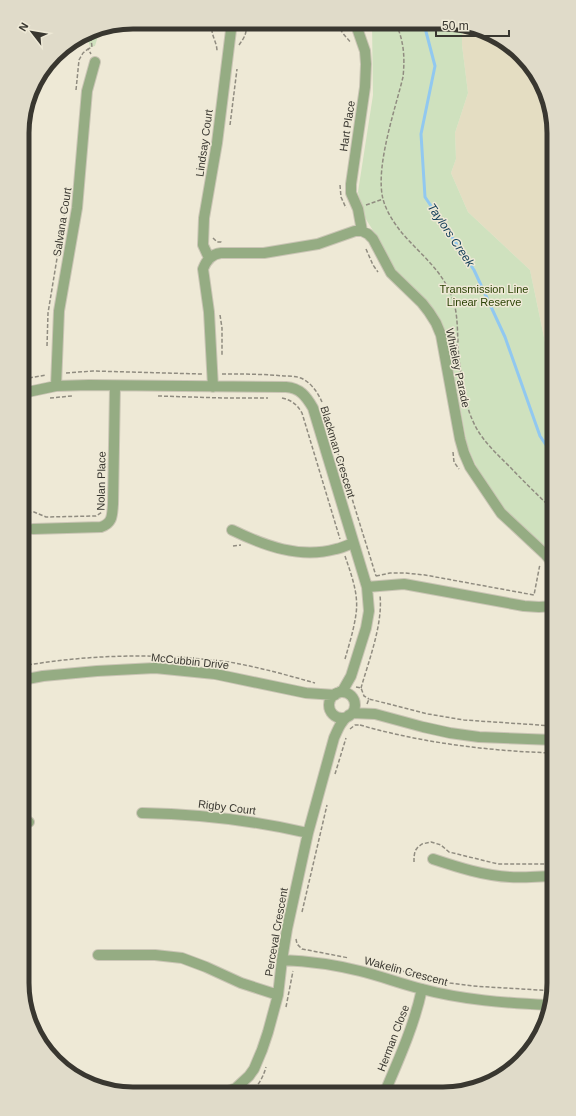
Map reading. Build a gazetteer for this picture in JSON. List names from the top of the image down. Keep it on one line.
{"streets":{"street":["Hart Place","Lindsay Court","Salvana Court","Whiteley Parade","Blackman Crescent","Nolan Place","McCubbin Drive","Rigby Court","Perceval Crescent","Wakelin Crescent","Herman Close"]},"crossings":[["Hart Place","Whiteley Parade"],["Salvana Court","Blackman Crescent"],["Blackman Crescent","Nolan Place"],["Blackman Crescent","McCubbin Drive"],["Blackman Crescent","Perceval Crescent"],["McCubbin Drive","Perceval Crescent"],["Rigby Court","Perceval Crescent"],["Perceval Crescent","Wakelin Crescent"],["Wakelin Crescent","Herman Close"]],"water":["Taylors Creek"],"parks":["Transmission Line Linear Reserve"],"scale_bar":"50 m","north":"top left"}
